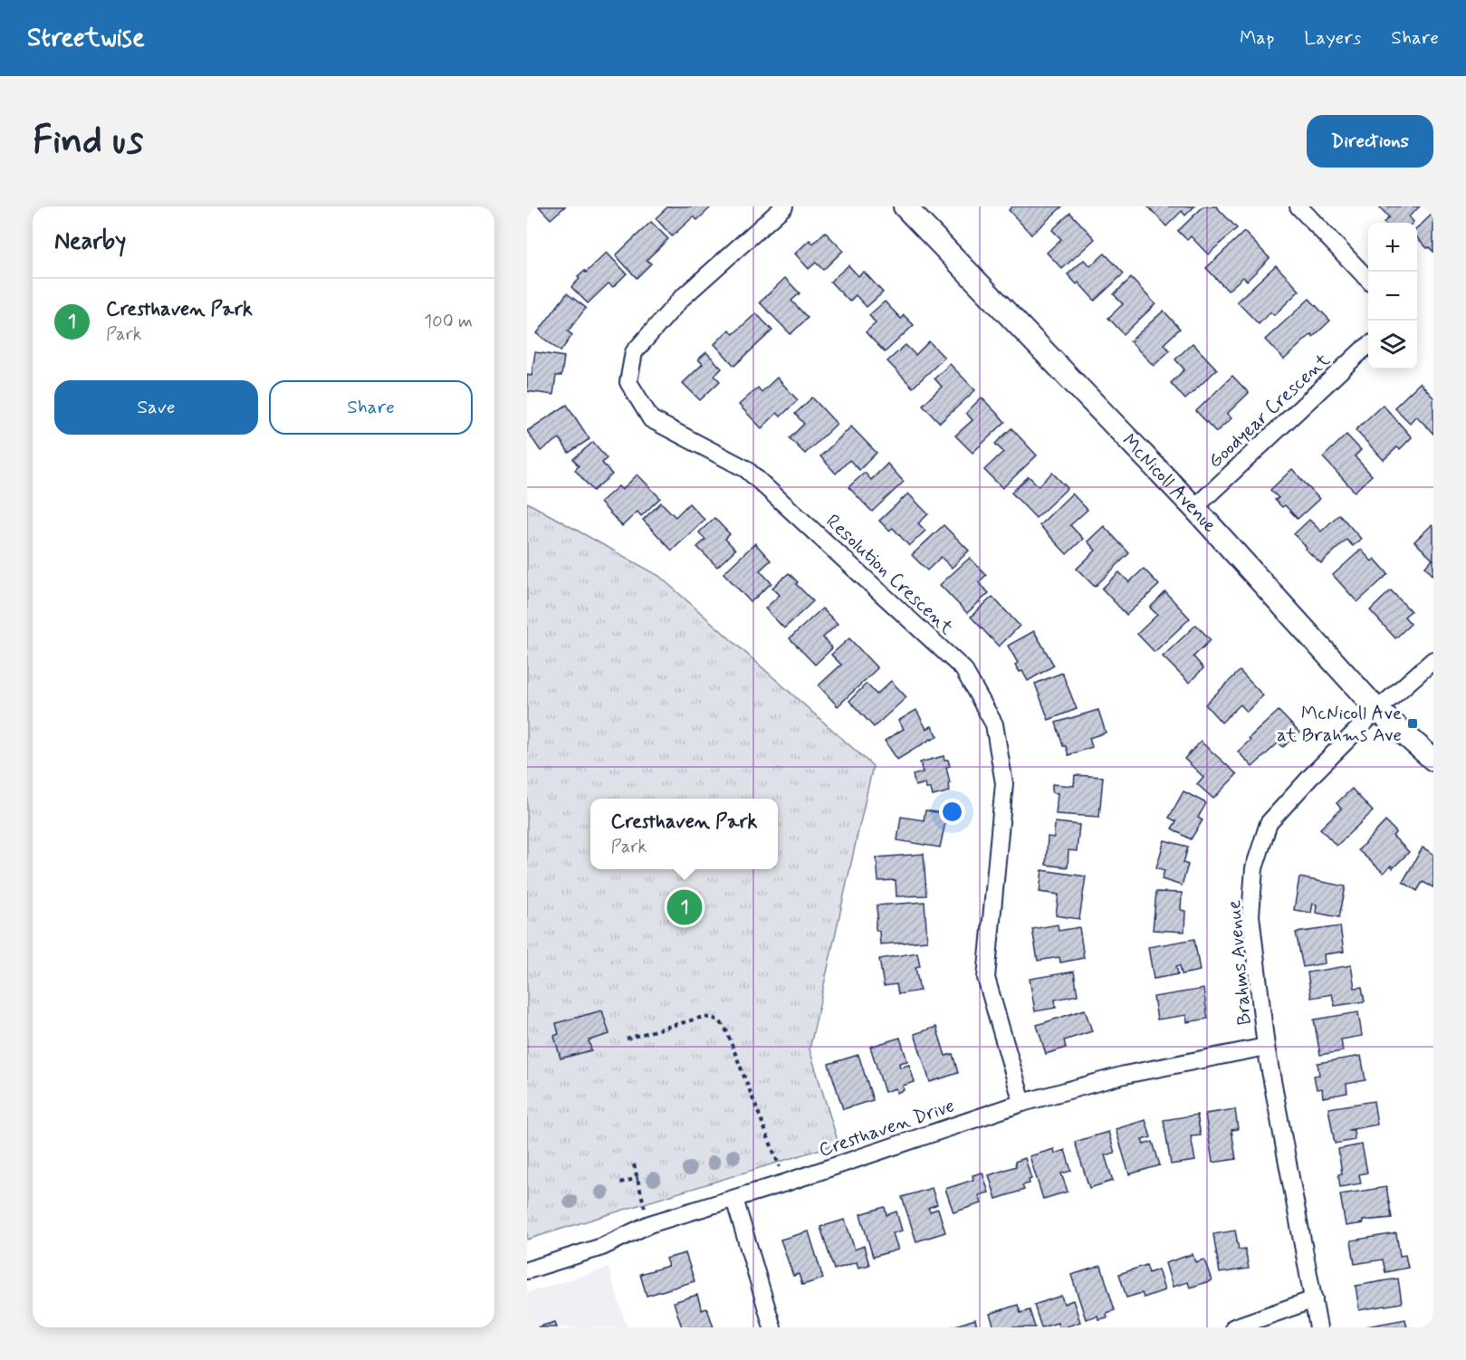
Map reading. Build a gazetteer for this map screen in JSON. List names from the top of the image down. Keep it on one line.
{"streets":{"street":["Goodyear Crescent","McNicoll Avenue","Resolution Crescent","Brahms Avenue","Cresthaven Drive"]},"crossings":[["Goodyear Crescent","McNicoll Avenue"],["McNicoll Avenue","Brahms Avenue"],["Resolution Crescent","Cresthaven Drive"],["Brahms Avenue","Cresthaven Drive"]],"places":{"transit":["McNicoll Ave at Brahms Ave"]},"page":{"header":"Streetwise","nav":["Map","Layers","Share"],"buttons":["Directions",["Save","Share"]],"title":"Find us","heading":"Nearby","map_buttons":["+","−"],"list":[{"mark":"1","name":"Cresthaven Park","note":"Park","value":"100 m"}],"popup":["Cresthaven Park","Park"],"pins":"1"}}
